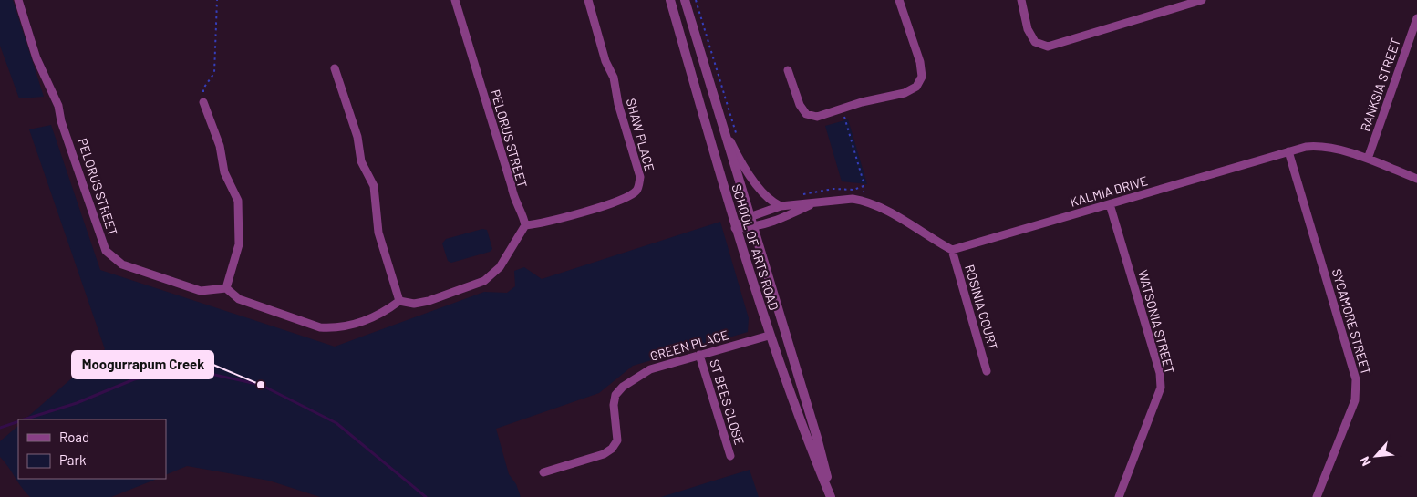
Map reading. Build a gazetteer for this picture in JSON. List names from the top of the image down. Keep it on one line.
{"streets":{"street":["BANKSIA STREET","SHAW PLACE","PELORUS STREET","KALMIA DRIVE","SCHOOL OF ARTS ROAD","ROSINIA COURT","WATSONIA STREET","SYCAMORE STREET","GREEN PLACE","ST BEES CLOSE"]},"crossings":[["BANKSIA STREET","KALMIA DRIVE"],["SHAW PLACE","PELORUS STREET"],["KALMIA DRIVE","ROSINIA COURT"],["KALMIA DRIVE","WATSONIA STREET"],["KALMIA DRIVE","SYCAMORE STREET"],["SCHOOL OF ARTS ROAD","GREEN PLACE"],["GREEN PLACE","ST BEES CLOSE"]],"places":["Moogurrapum Creek"],"legend":["Road","Park"],"north":"bottom left"}
